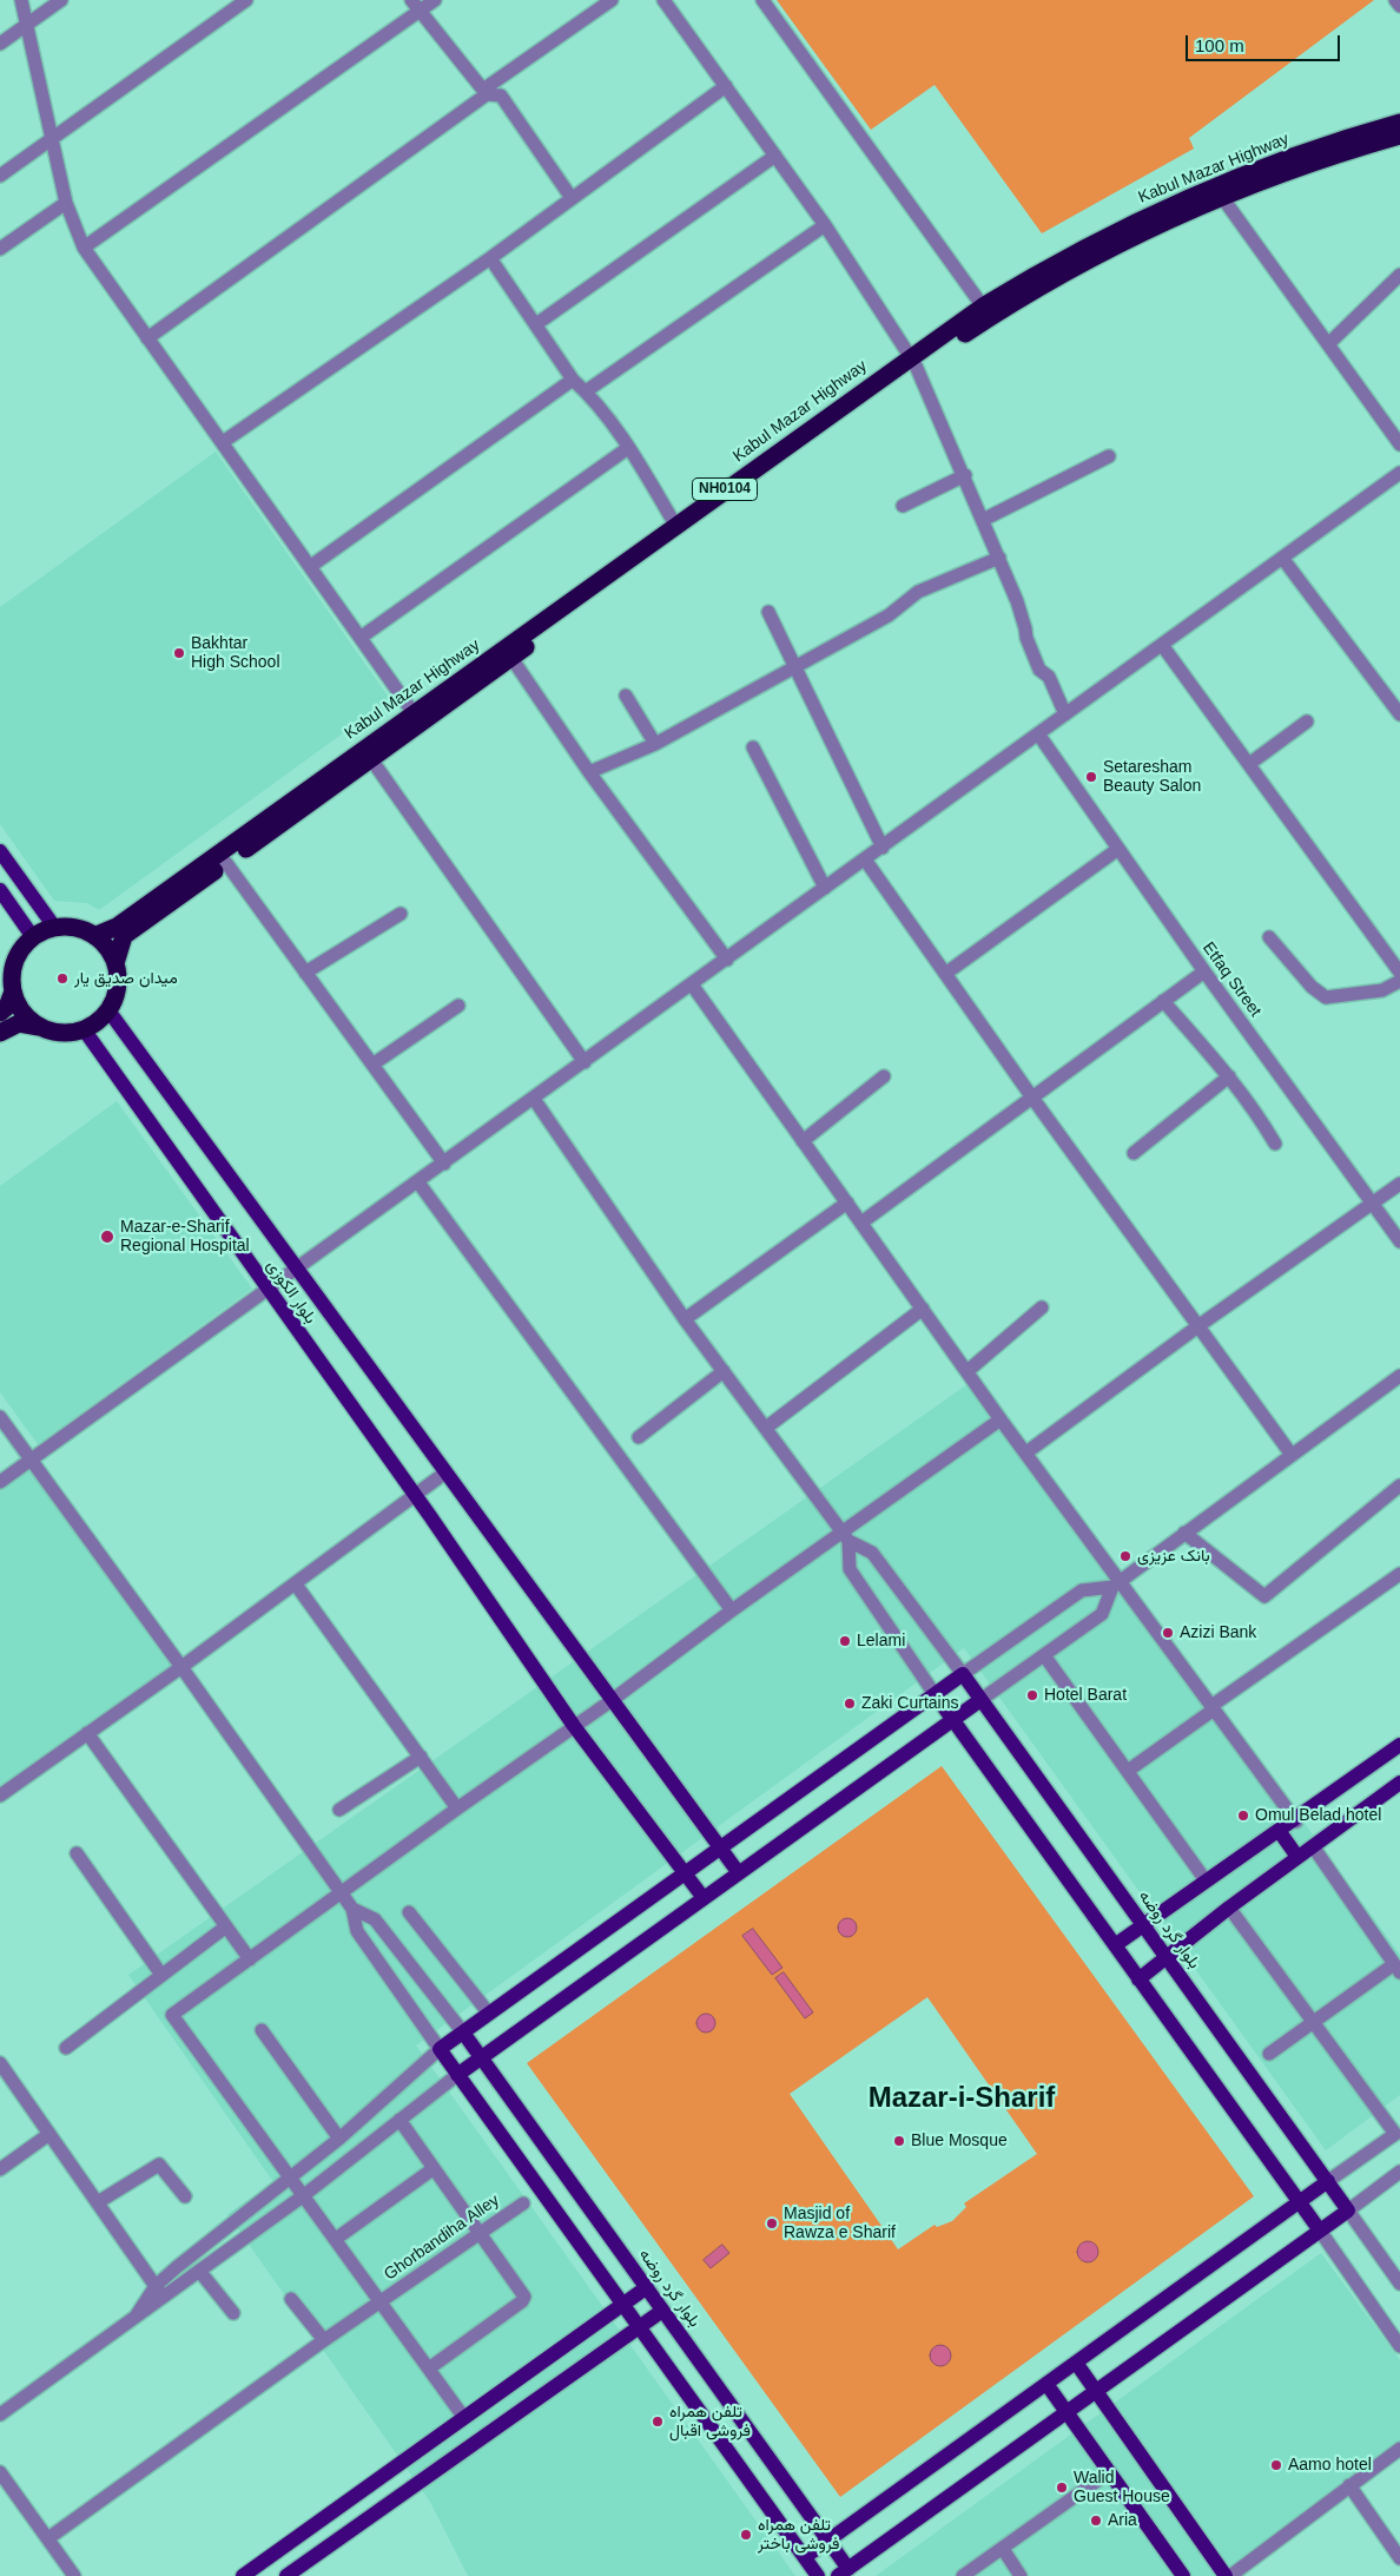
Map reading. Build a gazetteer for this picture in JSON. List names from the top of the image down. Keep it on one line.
{"streets":{"highway":["Kabul Mazar Highway","NH0104"],"main road":["بلوار الکوزی","بلوار گرد روضه"],"street":["Etfaq Street","Ghorbandiha Alley"]},"crossings":[["Kabul Mazar Highway","NH0104"],["Kabul Mazar Highway","بلوار الکوزی"],["NH0104","بلوار الکوزی"]],"districts":["Mazar-i-Sharif"],"places":["Bakhtar High School","Setaresham Beauty Salon","میدان صدیق یار","Mazar-e-Sharif Regional Hospital","بانک عزیزی","Azizi Bank","Lelami","Hotel Barat","Zaki Curtains","Omul Belad hotel","Blue Mosque","Masjid of Rawza e Sharif","تلفن همراه فروشی اقبال","Aamo hotel","Walid Guest House","Aria","تلفن همراه فروشی باختر"],"scale_bar":"100 m"}
